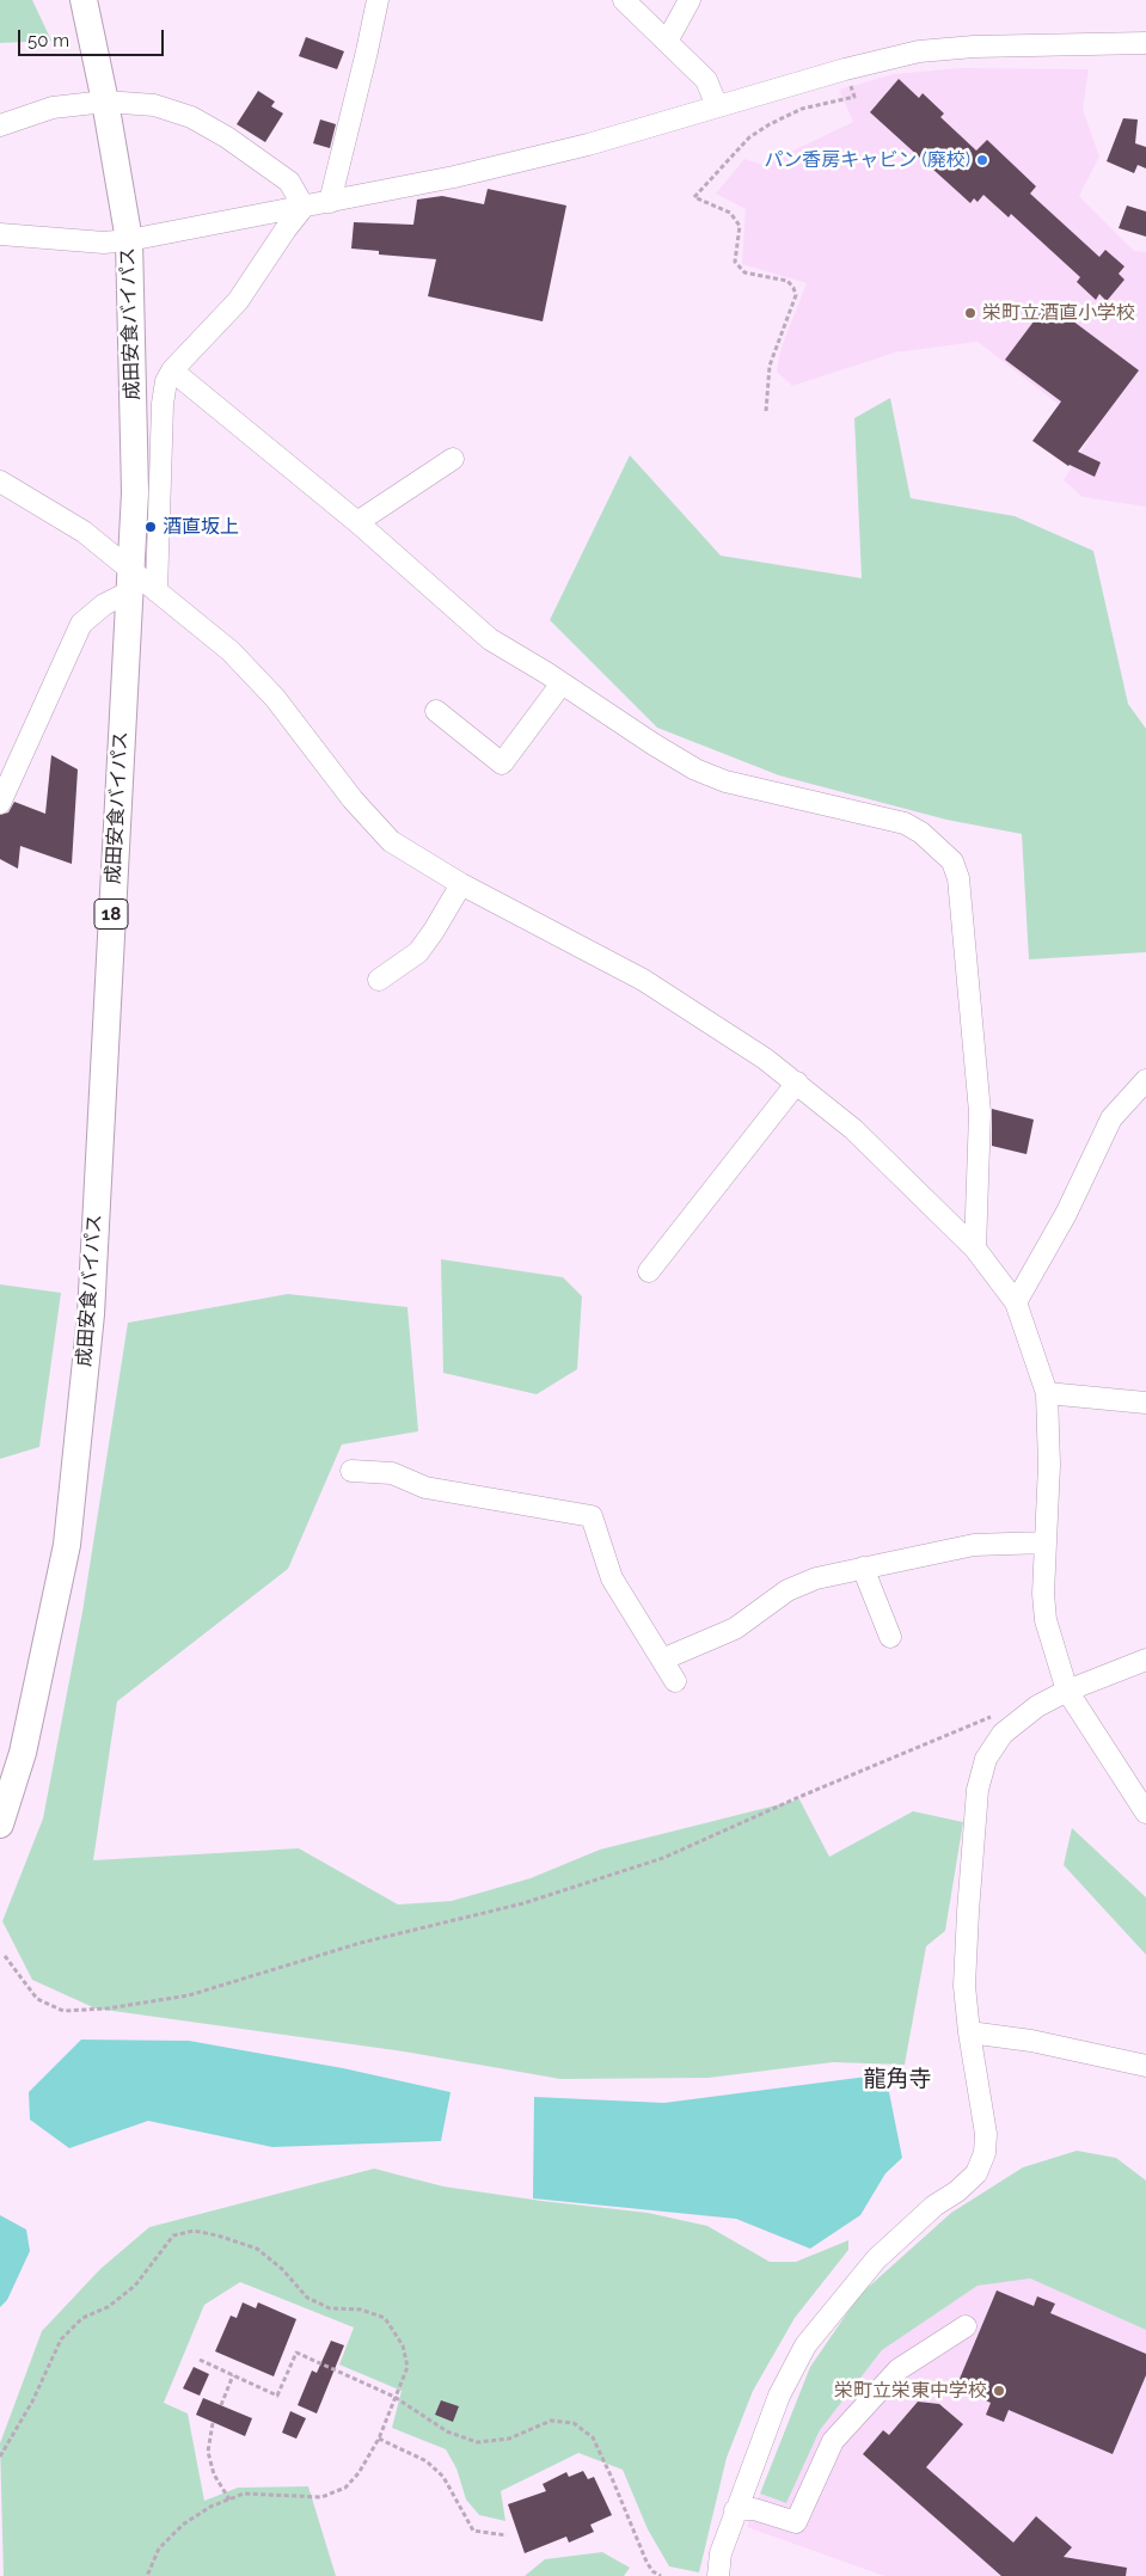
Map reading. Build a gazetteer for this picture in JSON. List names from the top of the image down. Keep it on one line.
{"streets":{"main road":["成田安食バイパス","18"]},"districts":["龍角寺"],"places":["パン香房キャビン (廃校)","栄町立酒直小学校","酒直坂上","栄町立栄東中学校"],"scale_bar":"50 m"}
